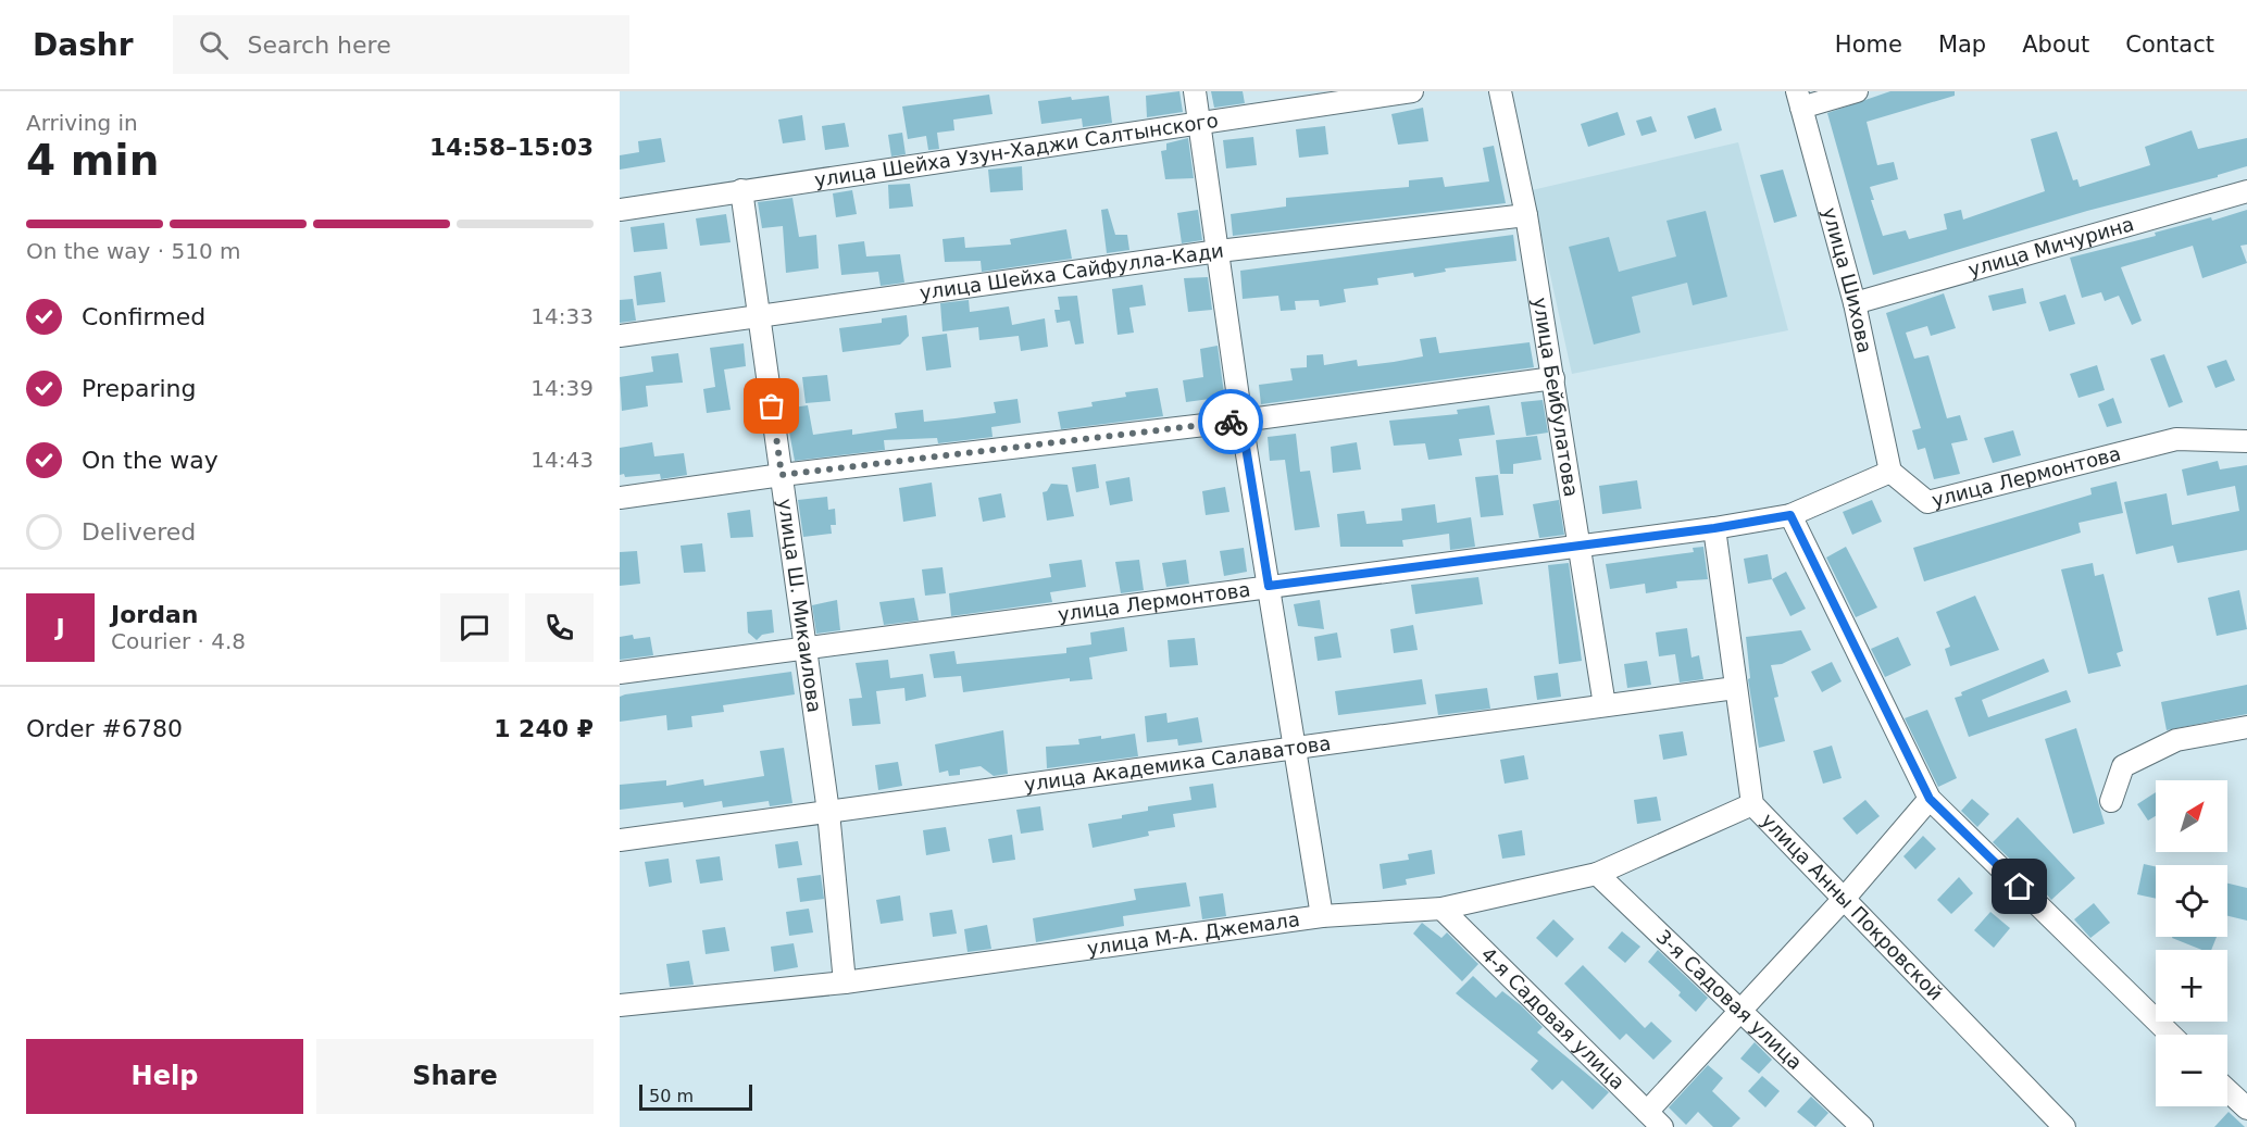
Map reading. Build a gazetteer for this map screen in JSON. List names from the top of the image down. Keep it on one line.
{"streets":{"street":["улица Шейха Узун-Хаджи Салтынского","улица Мичурина","улица Шейха Сайфулла-Кади","улица Шихова","улица Бейбулатова","улица Лермонтова","улица Ш. Микаилова","улица Академика Салаватова","улица Анны Покровской","улица М-А. Джемала","3-я Садовая улица","4-я Садовая улица"]},"crossings":[["улица Шейха Узун-Хаджи Салтынского","улица Ш. Микаилова"],["улица Мичурина","улица Шихова"],["улица Шейха Сайфулла-Кади","улица Бейбулатова"],["улица Шейха Сайфулла-Кади","улица Ш. Микаилова"],["улица Шихова","улица Лермонтова"],["улица Бейбулатова","улица Лермонтова"],["улица Бейбулатова","улица Академика Салаватова"],["улица Лермонтова","улица Ш. Микаилова"],["улица Лермонтова","улица Анны Покровской"],["улица Ш. Микаилова","улица Академика Салаватова"],["улица Ш. Микаилова","улица М-А. Джемала"],["улица Академика Салаватова","улица Анны Покровской"],["улица Анны Покровской","улица М-А. Джемала"],["улица М-А. Джемала","3-я Садовая улица"],["улица М-А. Джемала","4-я Садовая улица"]],"scale_bar":"50 m","north":"top right","page":{"header":"Dashr","search":"Search here","nav":["Home","Map","About","Contact"],"heading":["4 min","Arriving in","14:58–15:03"],"panel":["Jordan","Courier · 4.8","Order #6780","1 240 ₽"],"bar":"On the way · 510 m","list":[["Confirmed","14:33"],["Preparing","14:39"],["On the way","14:43"],"Delivered"],"round":"J","map_buttons":["+","−"],"buttons":["Help","Share"],"scale":"50 m"}}
